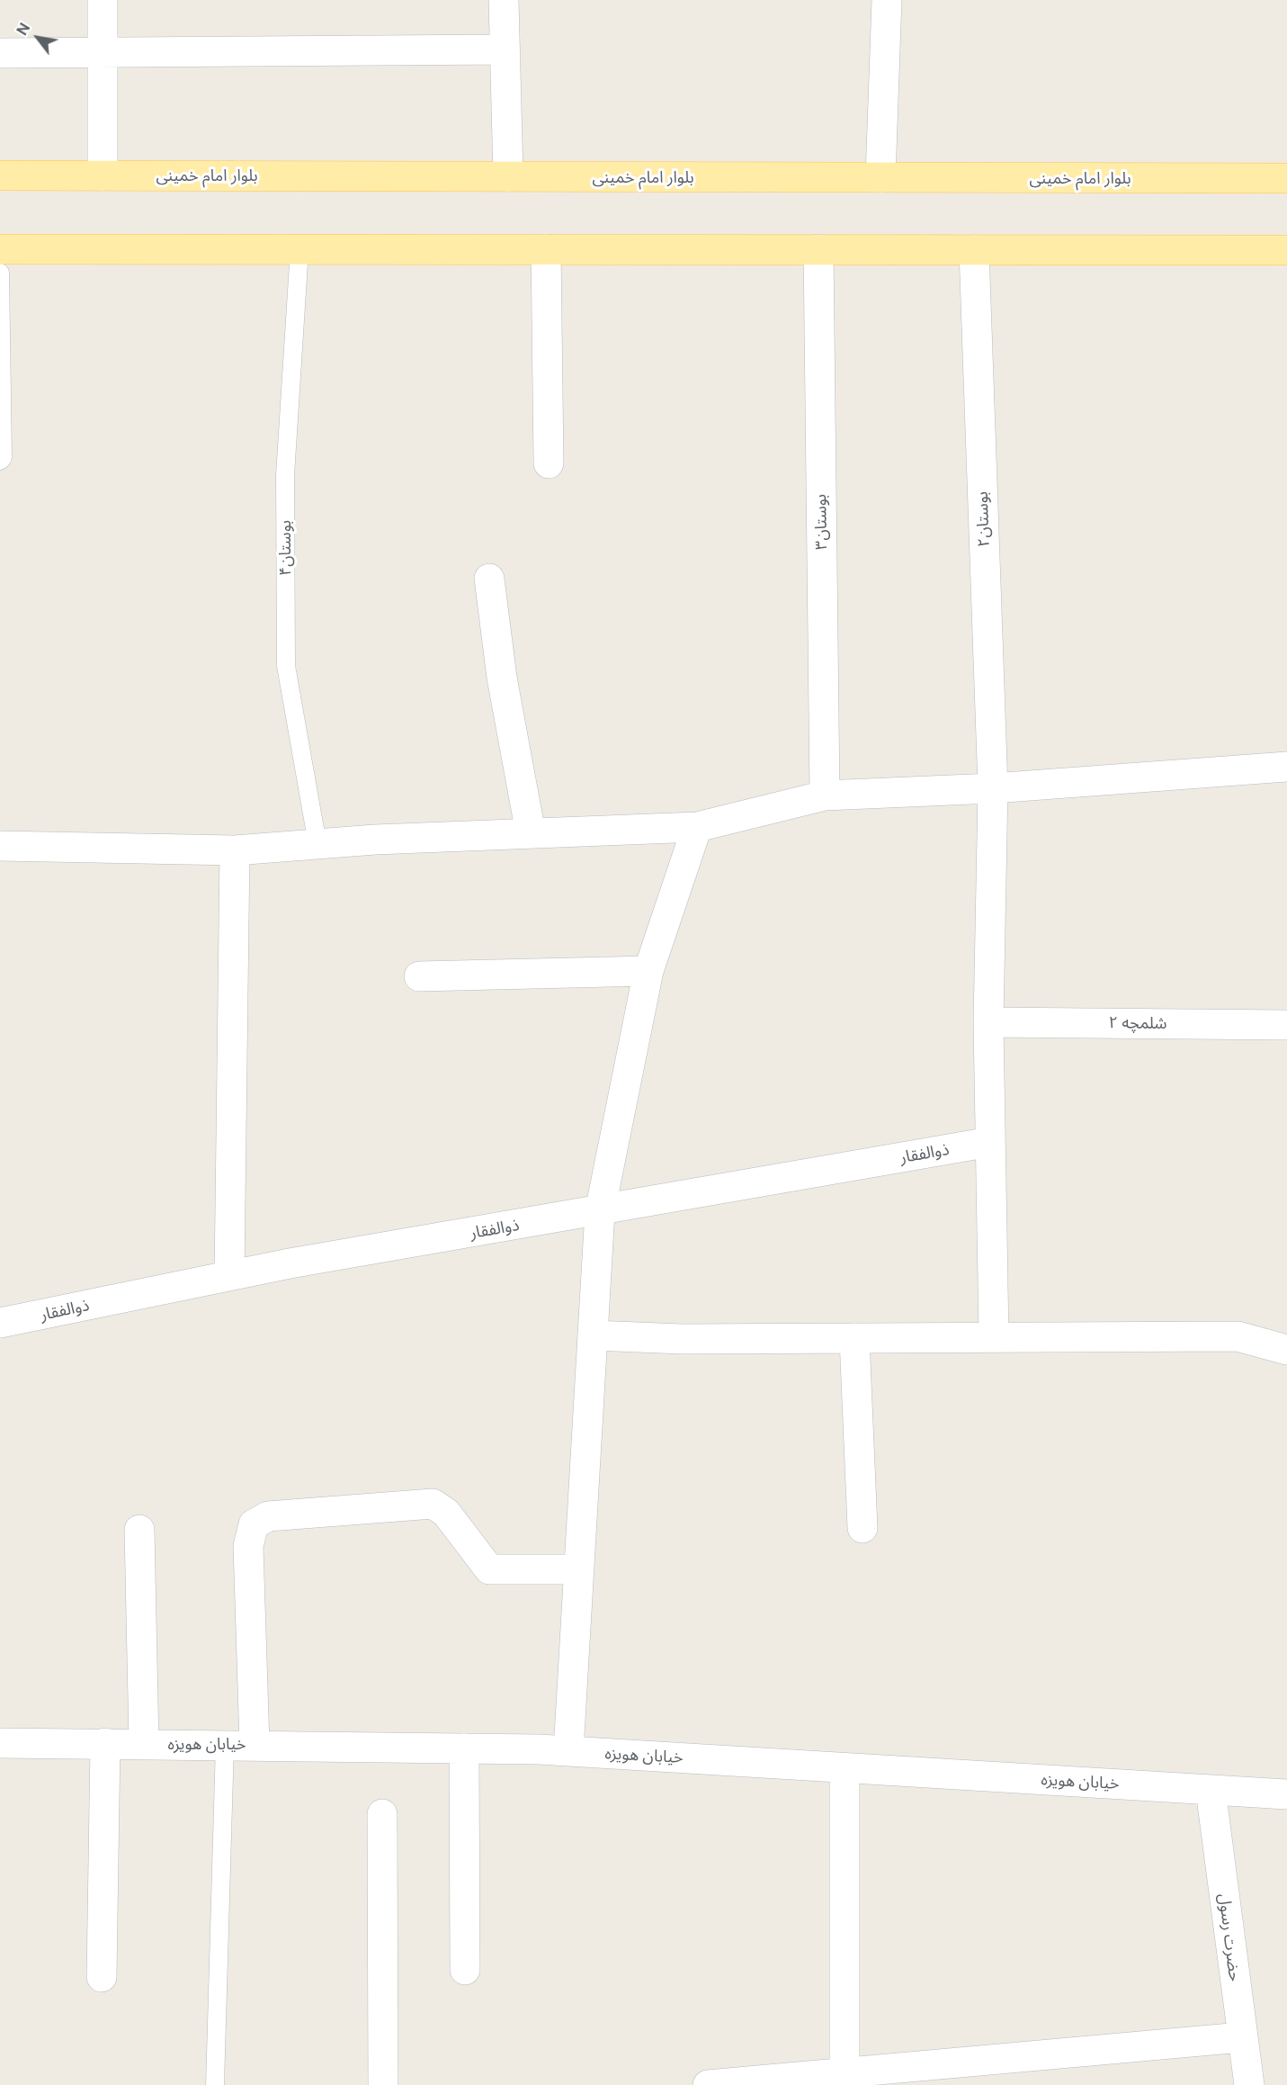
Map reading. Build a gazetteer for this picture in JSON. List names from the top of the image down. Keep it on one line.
{"streets":{"main road":["بلوار امام خمینی"],"street":["بوستان۲","بوستان۳","شلمچه ۲","ذوالفقار","خیابان هویزه","حضرت رسول"],"lane":["بوستان۴"]},"crossings":[["بوستان۲","شلمچه ۲"],["بوستان۲","ذوالفقار"],["خیابان هویزه","حضرت رسول"]],"north":"top left"}
